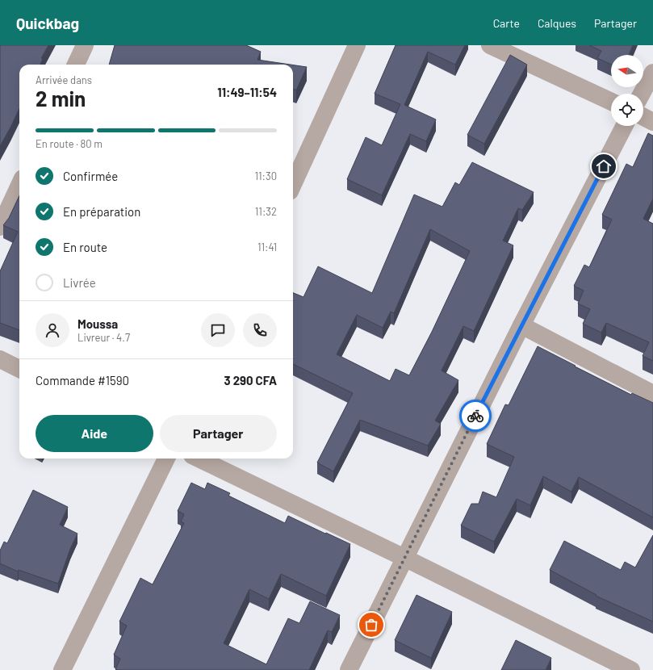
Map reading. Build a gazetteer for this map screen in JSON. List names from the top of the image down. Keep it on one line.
{"north":"left","page":{"header":"Quickbag","nav":["Carte","Calques","Partager"],"heading":["2 min","Arrivée dans","11:49–11:54"],"panel":["Moussa","Livreur · 4.7","Commande #1590","3 290 CFA"],"bar":"En route · 80 m","list":[["Confirmée","11:30"],["En préparation","11:32"],["En route","11:41"],"Livrée"],"buttons":["Aide","Partager"]}}
